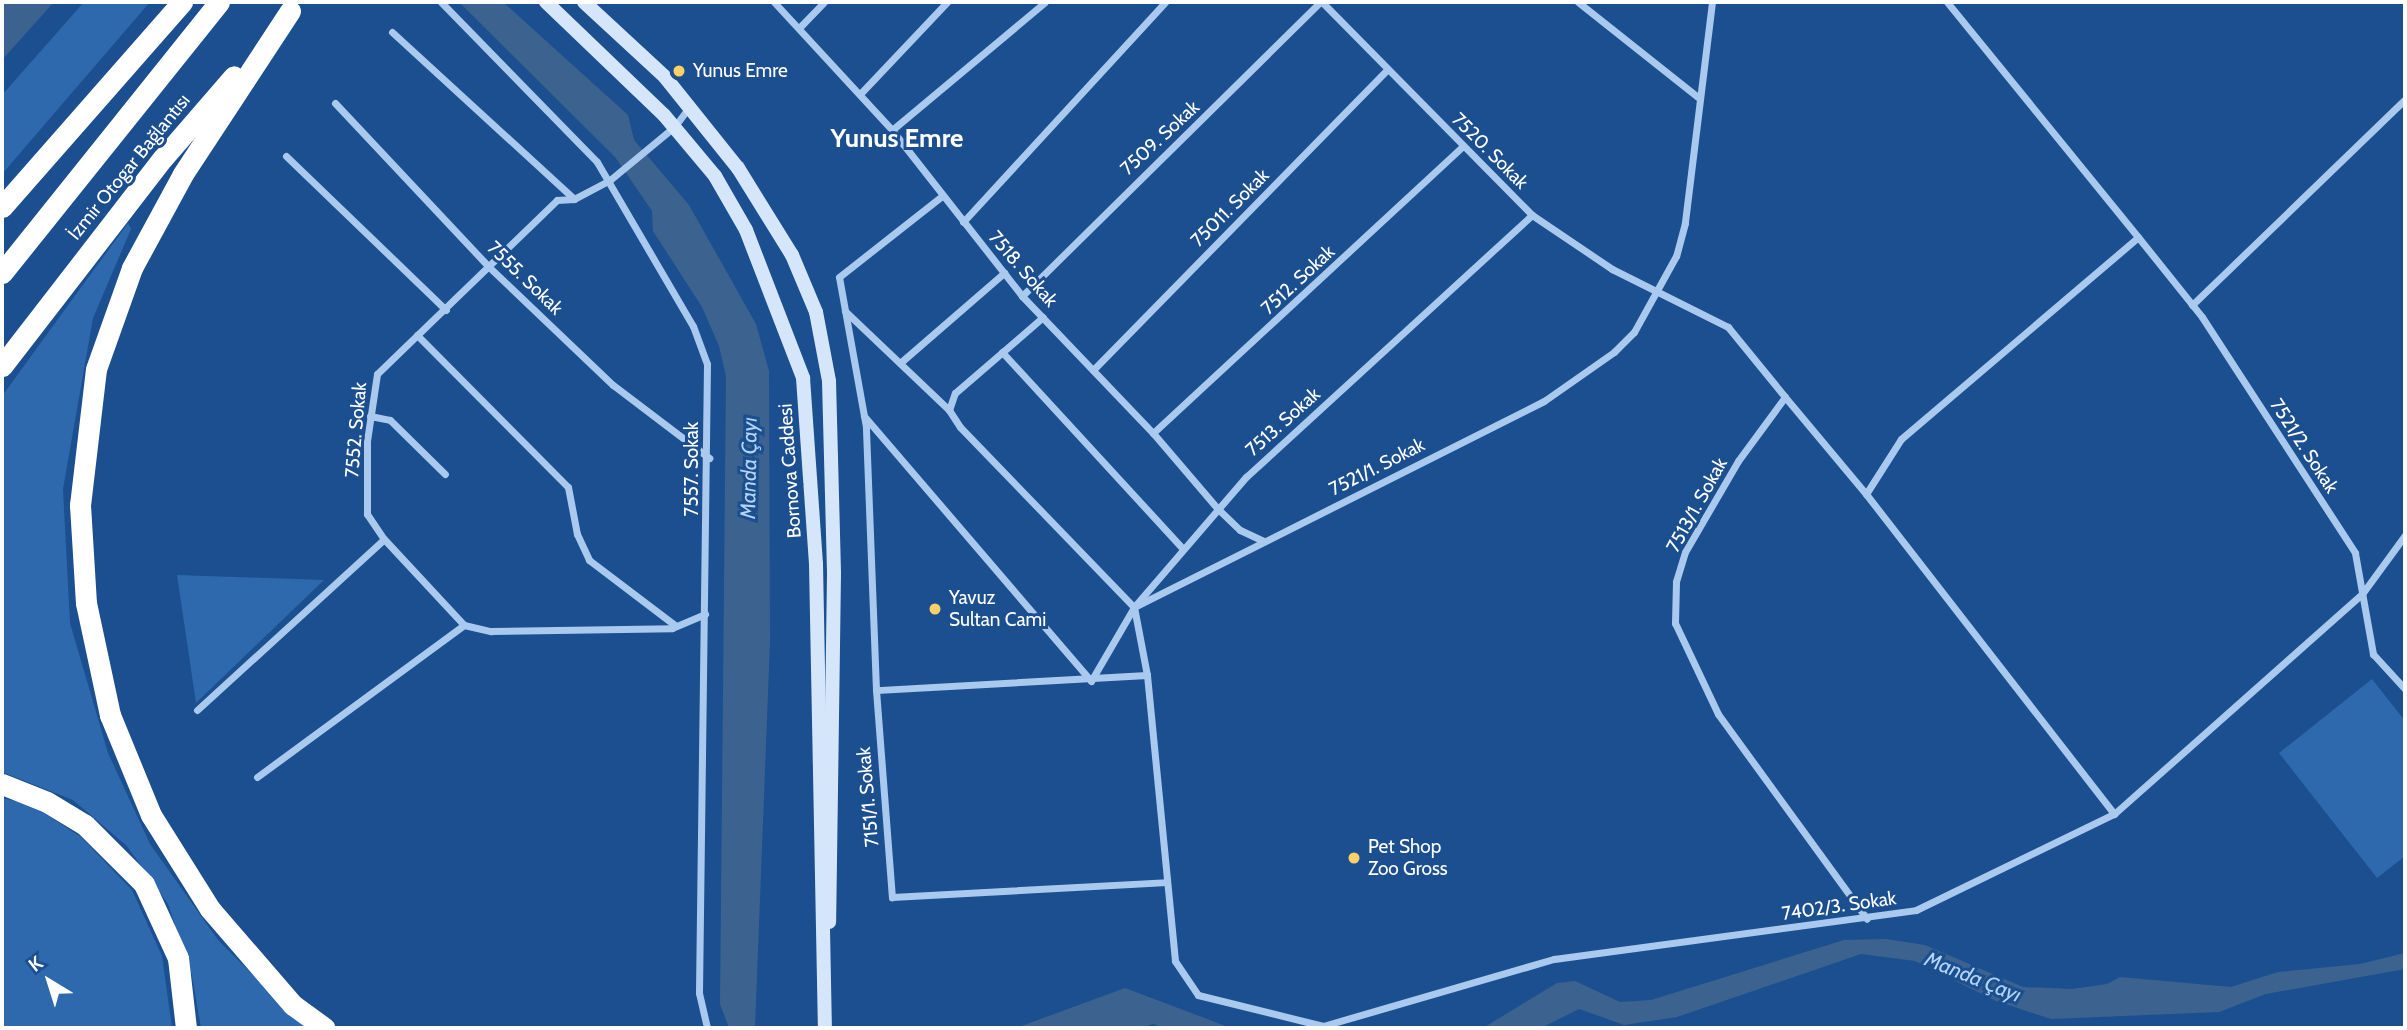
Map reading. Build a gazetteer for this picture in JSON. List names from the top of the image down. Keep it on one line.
{"streets":{"highway":["İzmir Otogar Bağlantısı"],"main road":["Bornova Caddesi"],"street":["7509. Sokak","7520. Sokak","75011. Sokak","7518. Sokak","7555. Sokak","7512. Sokak","7513. Sokak","7552. Sokak","7521/2. Sokak","7521/1. Sokak","7557. Sokak","7513/1. Sokak","7151/1. Sokak","7402/3. Sokak"]},"crossings":[["7509. Sokak","7520. Sokak"],["7509. Sokak","7518. Sokak"],["7520. Sokak","75011. Sokak"],["7520. Sokak","7512. Sokak"],["7520. Sokak","7513. Sokak"],["7520. Sokak","7521/1. Sokak"],["75011. Sokak","7518. Sokak"],["7518. Sokak","7512. Sokak"],["7518. Sokak","7513. Sokak"],["7518. Sokak","7521/1. Sokak"],["7555. Sokak","7552. Sokak"],["7555. Sokak","7557. Sokak"],["7513. Sokak","7521/1. Sokak"],["7552. Sokak","7557. Sokak"],["7552. Sokak","Bornova Caddesi"],["7521/2. Sokak","7402/3. Sokak"],["7513/1. Sokak","7402/3. Sokak"],["7151/1. Sokak","7402/3. Sokak"]],"districts":["Yunus Emre"],"water":["Manda Çayı"],"places":["Yunus Emre","Yavuz Sultan Cami","Pet Shop Zoo Gross"],"north":"top left"}
